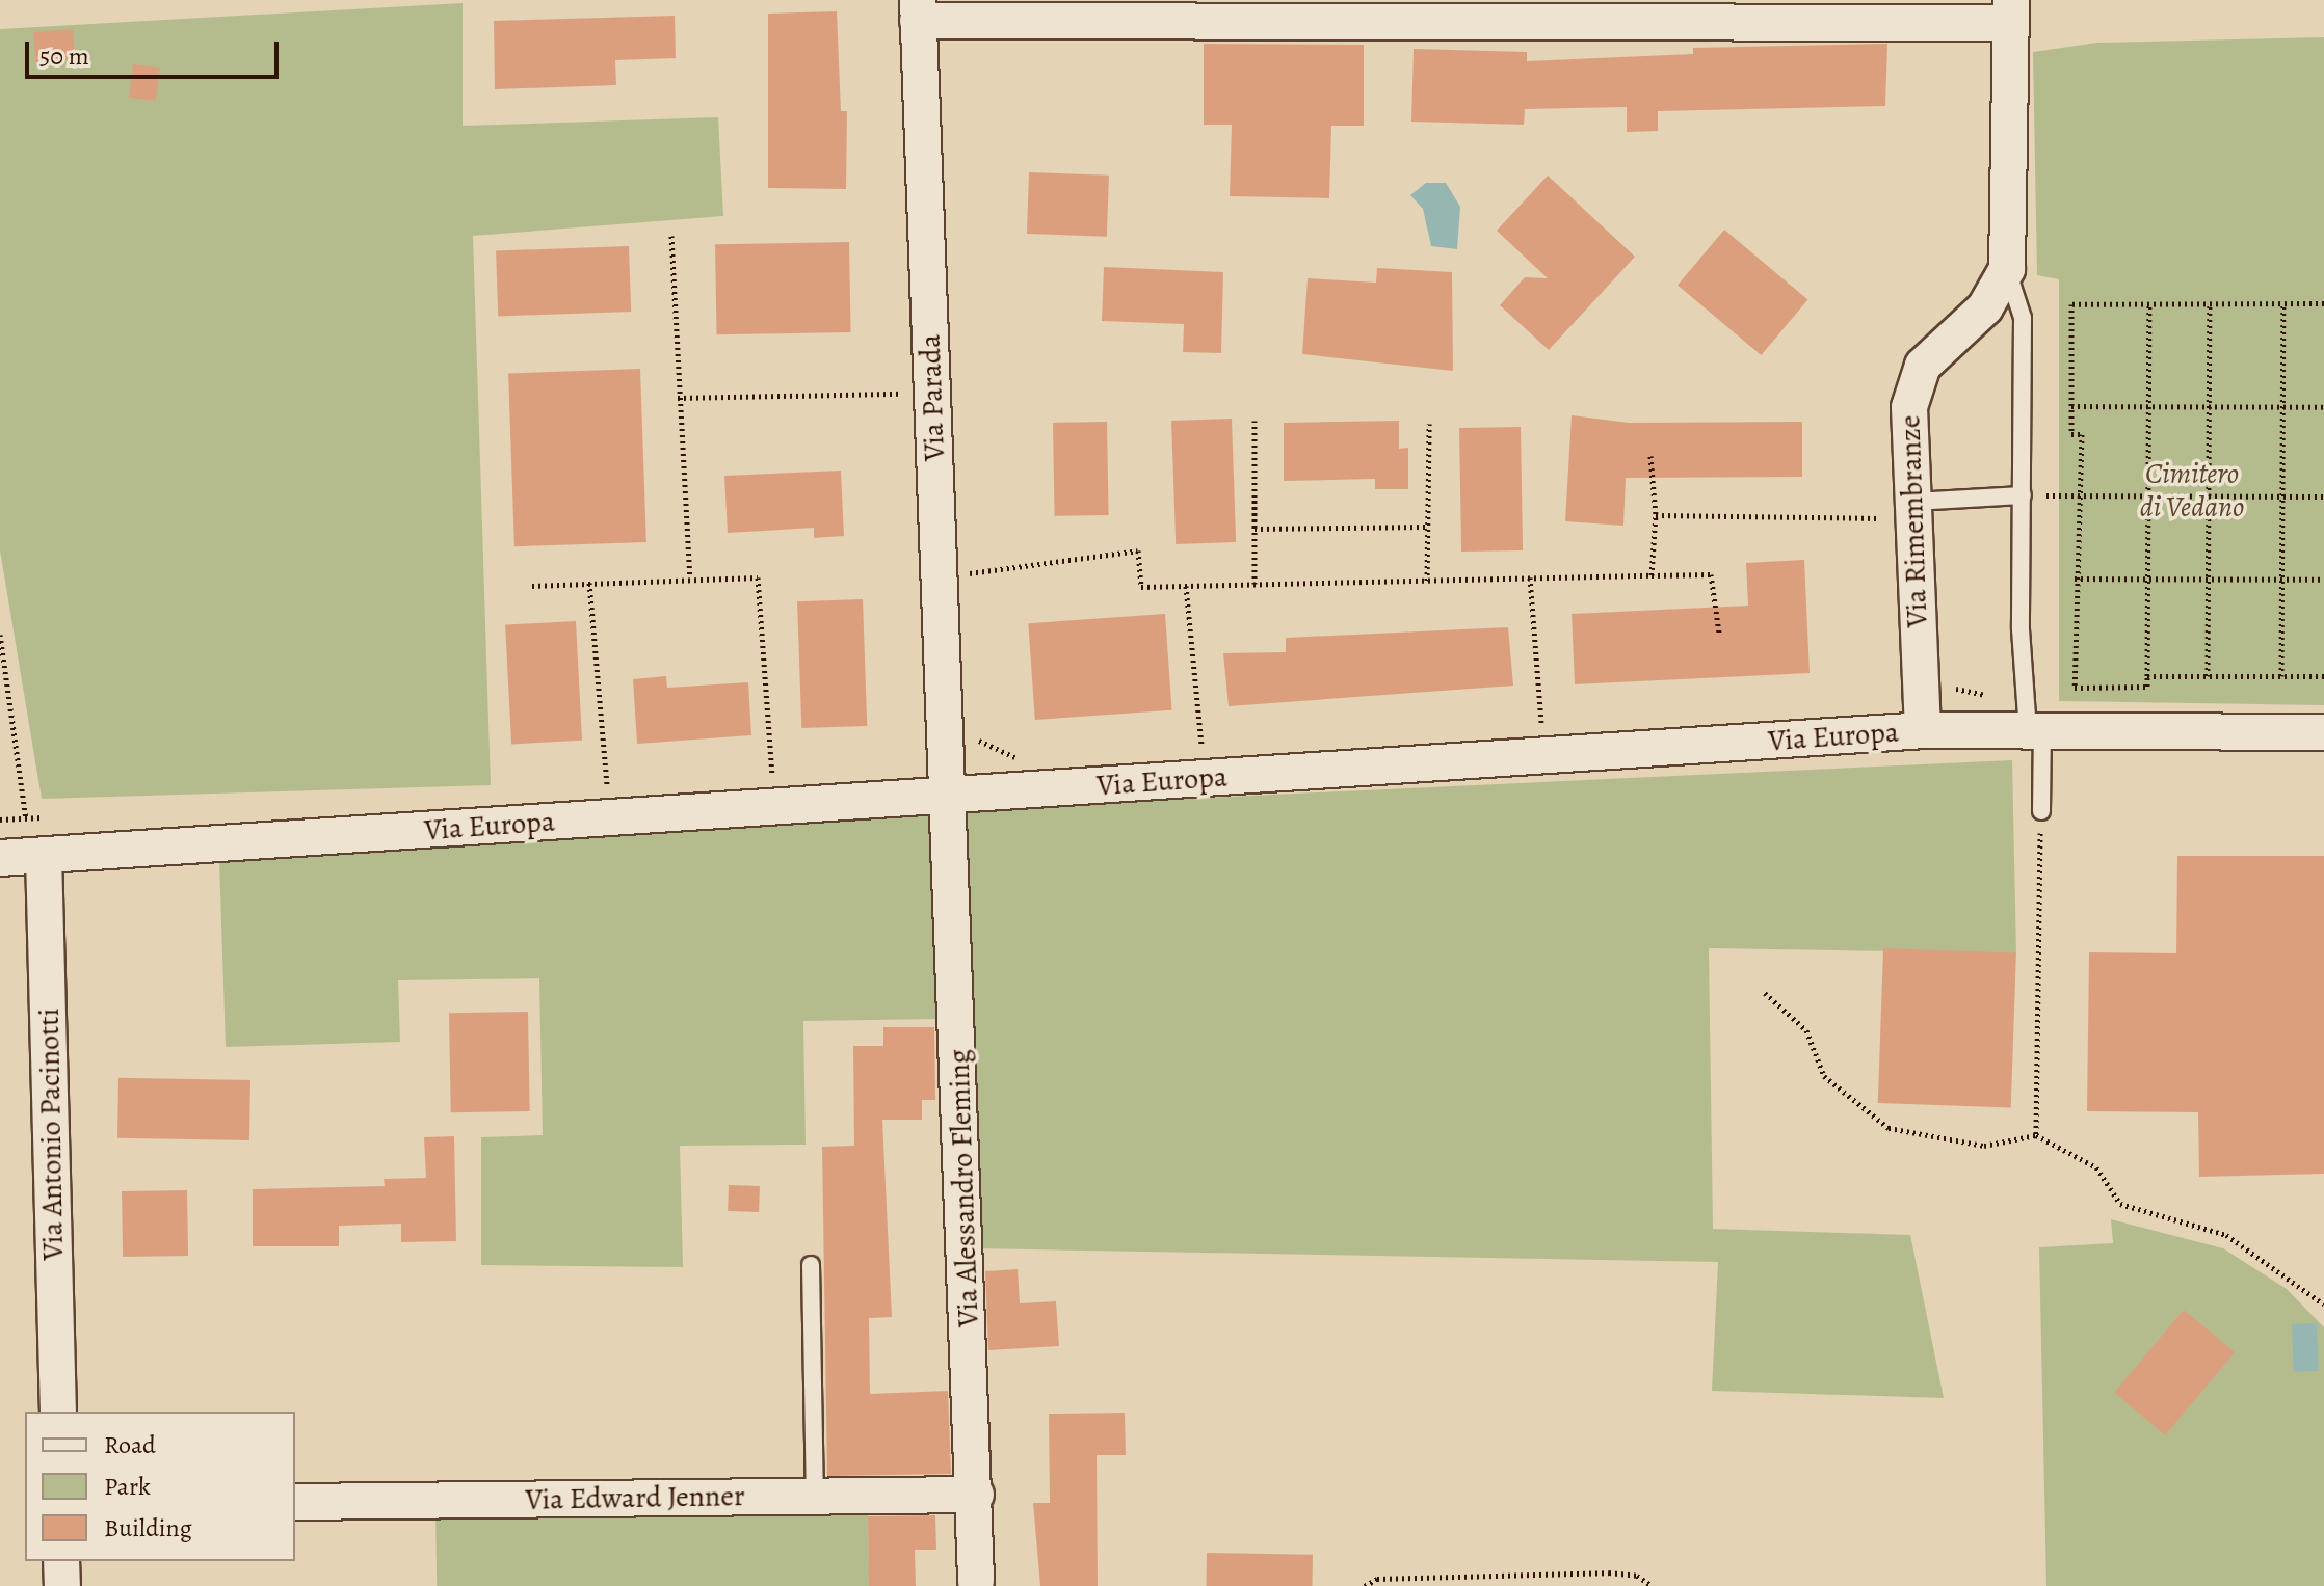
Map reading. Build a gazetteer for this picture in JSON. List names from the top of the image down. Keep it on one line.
{"streets":{"street":["Via Parada","Via Rimembranze","Via Europa","Via Antonio Pacinotti","Via Alessandro Fleming","Via Edward Jenner"]},"crossings":[["Via Parada","Via Europa"],["Via Parada","Via Alessandro Fleming"],["Via Rimembranze","Via Europa"],["Via Europa","Via Antonio Pacinotti"],["Via Europa","Via Alessandro Fleming"],["Via Alessandro Fleming","Via Edward Jenner"]],"parks":["Cimitero di Vedano"],"legend":["Road","Park","Building"],"scale_bar":"50 m"}
